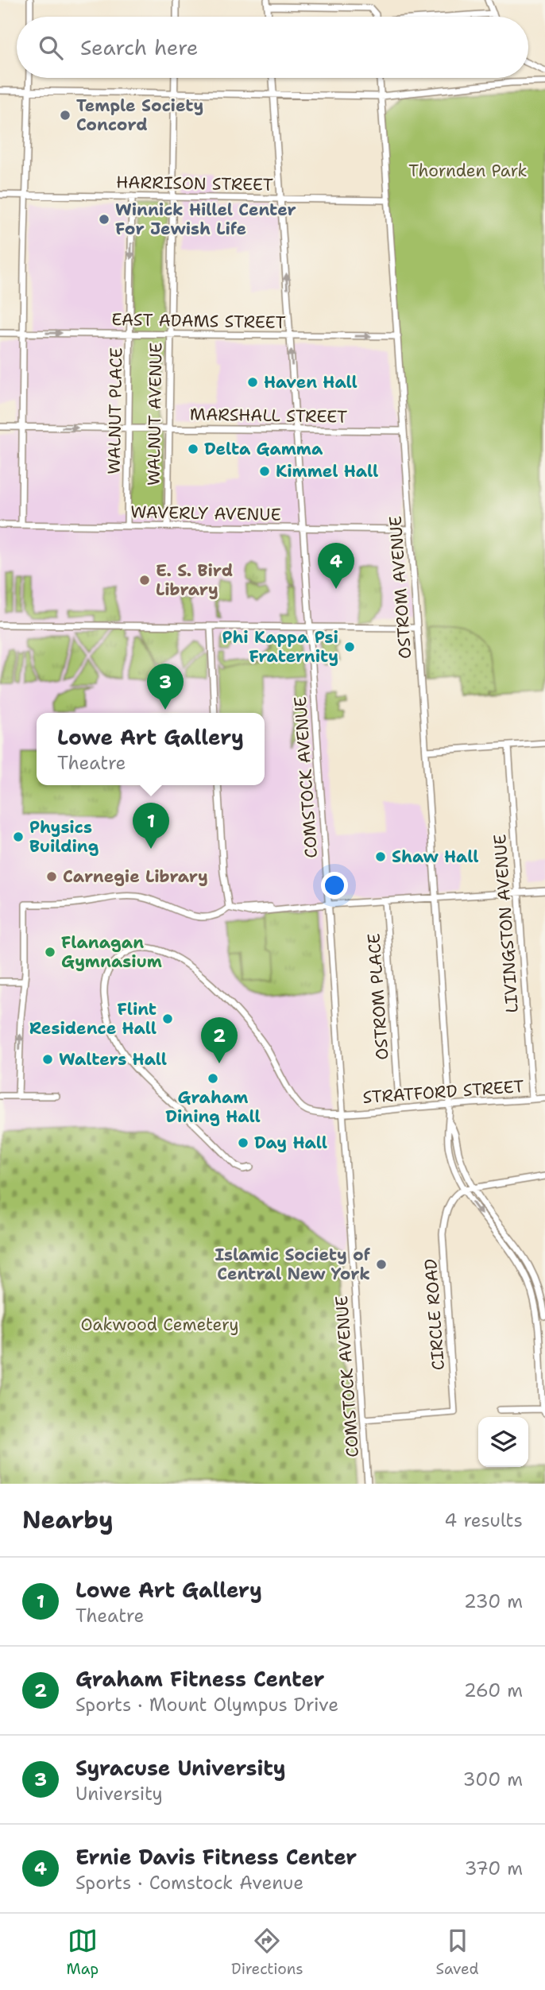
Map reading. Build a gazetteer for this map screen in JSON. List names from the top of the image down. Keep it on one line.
{"streets":{"street":["HARRISON STREET","EAST ADAMS STREET","WALNUT PLACE","WALNUT AVENUE","MARSHALL STREET","WAVERLY AVENUE","OSTROM AVENUE","COMSTOCK AVENUE","LIVINGSTON AVENUE","OSTROM PLACE","STRATFORD STREET","CIRCLE ROAD"]},"crossings":[["HARRISON STREET","WALNUT PLACE"],["HARRISON STREET","WALNUT AVENUE"],["HARRISON STREET","OSTROM AVENUE"],["HARRISON STREET","COMSTOCK AVENUE"],["EAST ADAMS STREET","WALNUT PLACE"],["EAST ADAMS STREET","WALNUT AVENUE"],["EAST ADAMS STREET","OSTROM AVENUE"],["EAST ADAMS STREET","COMSTOCK AVENUE"],["WALNUT PLACE","MARSHALL STREET"],["WALNUT PLACE","WAVERLY AVENUE"],["WALNUT AVENUE","MARSHALL STREET"],["WALNUT AVENUE","WAVERLY AVENUE"],["MARSHALL STREET","OSTROM AVENUE"],["MARSHALL STREET","COMSTOCK AVENUE"],["WAVERLY AVENUE","OSTROM AVENUE"],["WAVERLY AVENUE","COMSTOCK AVENUE"],["OSTROM AVENUE","STRATFORD STREET"],["OSTROM AVENUE","CIRCLE ROAD"],["COMSTOCK AVENUE","STRATFORD STREET"],["COMSTOCK AVENUE","CIRCLE ROAD"],["LIVINGSTON AVENUE","STRATFORD STREET"]],"one_way":["EAST ADAMS STREET","WALNUT PLACE"],"parks":["Thornden Park","Oakwood Cemetery"],"places":["Temple Society Concord","Winnick Hillel Center For Jewish Life","Haven Hall","Delta Gamma","Kimmel Hall","E. S. Bird Library","Phi Kappa Psi Fraternity","Physics Building","Shaw Hall","Carnegie Library","Flanagan Gymnasium","Flint Residence Hall","Walters Hall","Graham Dining Hall","Day Hall","Islamic Society of Central New York"],"page":{"search":"Search here","pins":["4","3","1","2"],"popup":["Lowe Art Gallery","Theatre"],"heading":["Nearby","4 results"],"list":[{"mark":"1","name":"Lowe Art Gallery","note":"Theatre","value":"230 m"},{"mark":"2","name":"Graham Fitness Center","note":"Sports · Mount Olympus Drive","value":"260 m"},{"mark":"3","name":"Syracuse University","note":"University","value":"300 m"},{"mark":"4","name":"Ernie Davis Fitness Center","note":"Sports · Comstock Avenue","value":"370 m"}],"nav":["Map","Directions","Saved"]}}
